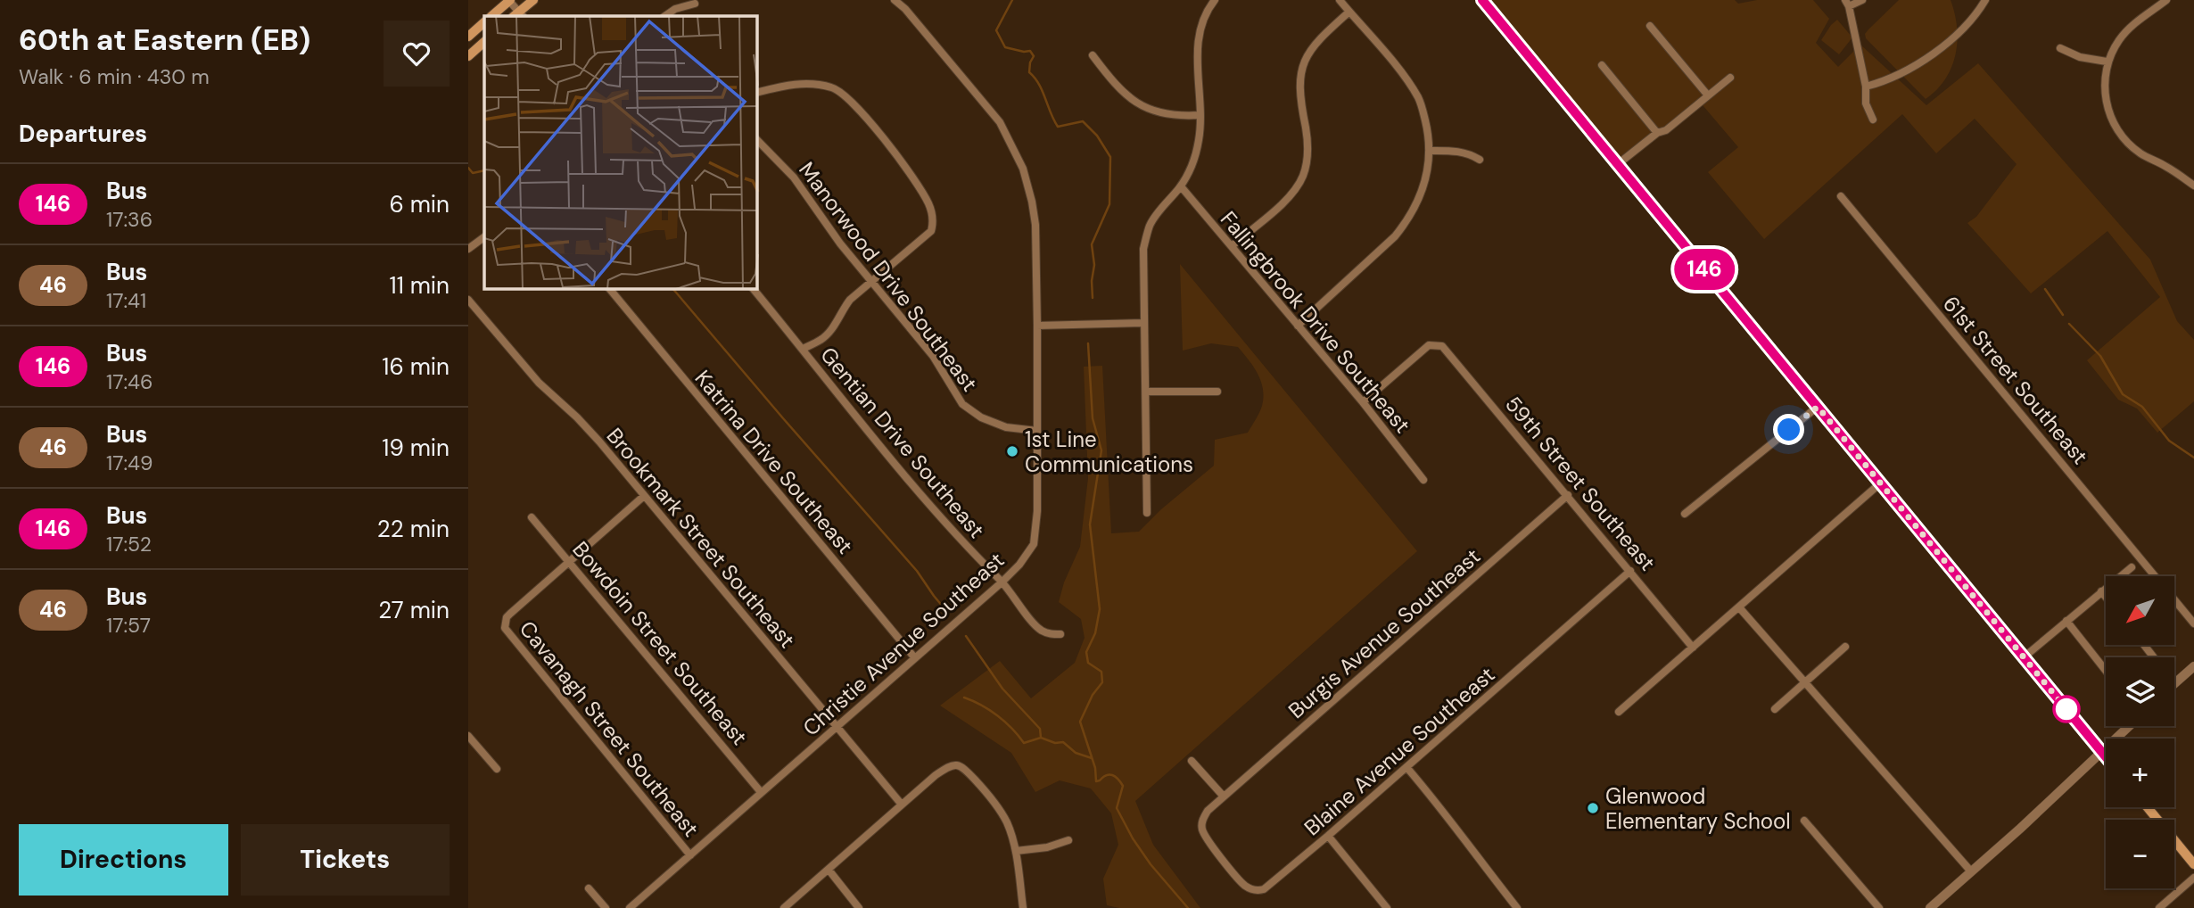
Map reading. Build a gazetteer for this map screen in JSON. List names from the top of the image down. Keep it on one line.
{"streets":{"street":["Manorwood Drive Southeast","Fallingbrook Drive Southeast","61st Street Southeast","Gentian Drive Southeast","Katrina Drive Southeast","59th Street Southeast","Brookmark Street Southeast","Burgis Avenue Southeast","Bowdoin Street Southeast","Christie Avenue Southeast","Cavanagh Street Southeast","Blaine Avenue Southeast"]},"crossings":[["Manorwood Drive Southeast","Christie Avenue Southeast"],["Fallingbrook Drive Southeast","59th Street Southeast"],["Gentian Drive Southeast","Christie Avenue Southeast"],["Katrina Drive Southeast","Christie Avenue Southeast"],["59th Street Southeast","Burgis Avenue Southeast"],["59th Street Southeast","Blaine Avenue Southeast"],["Brookmark Street Southeast","Christie Avenue Southeast"],["Burgis Avenue Southeast","Blaine Avenue Southeast"],["Bowdoin Street Southeast","Christie Avenue Southeast"],["Bowdoin Street Southeast","Cavanagh Street Southeast"],["Christie Avenue Southeast","Cavanagh Street Southeast"]],"places":["1st Line Communications","Glenwood Elementary School"],"lines":["bus line 146"],"north":"bottom left","page":{"heading":[["60th at Eastern (EB)","Walk · 6 min · 430 m"],"Departures"],"on_map":"146","list":[{"mark":"146","name":"Bus","note":"17:36","value":"6 min"},{"mark":"46","name":"Bus","note":"17:41","value":"11 min"},{"mark":"146","name":"Bus","note":"17:46","value":"16 min"},{"mark":"46","name":"Bus","note":"17:49","value":"19 min"},{"mark":"146","name":"Bus","note":"17:52","value":"22 min"},{"mark":"46","name":"Bus","note":"17:57","value":"27 min"}],"map_buttons":["+","−"],"buttons":["Directions","Tickets"]}}
